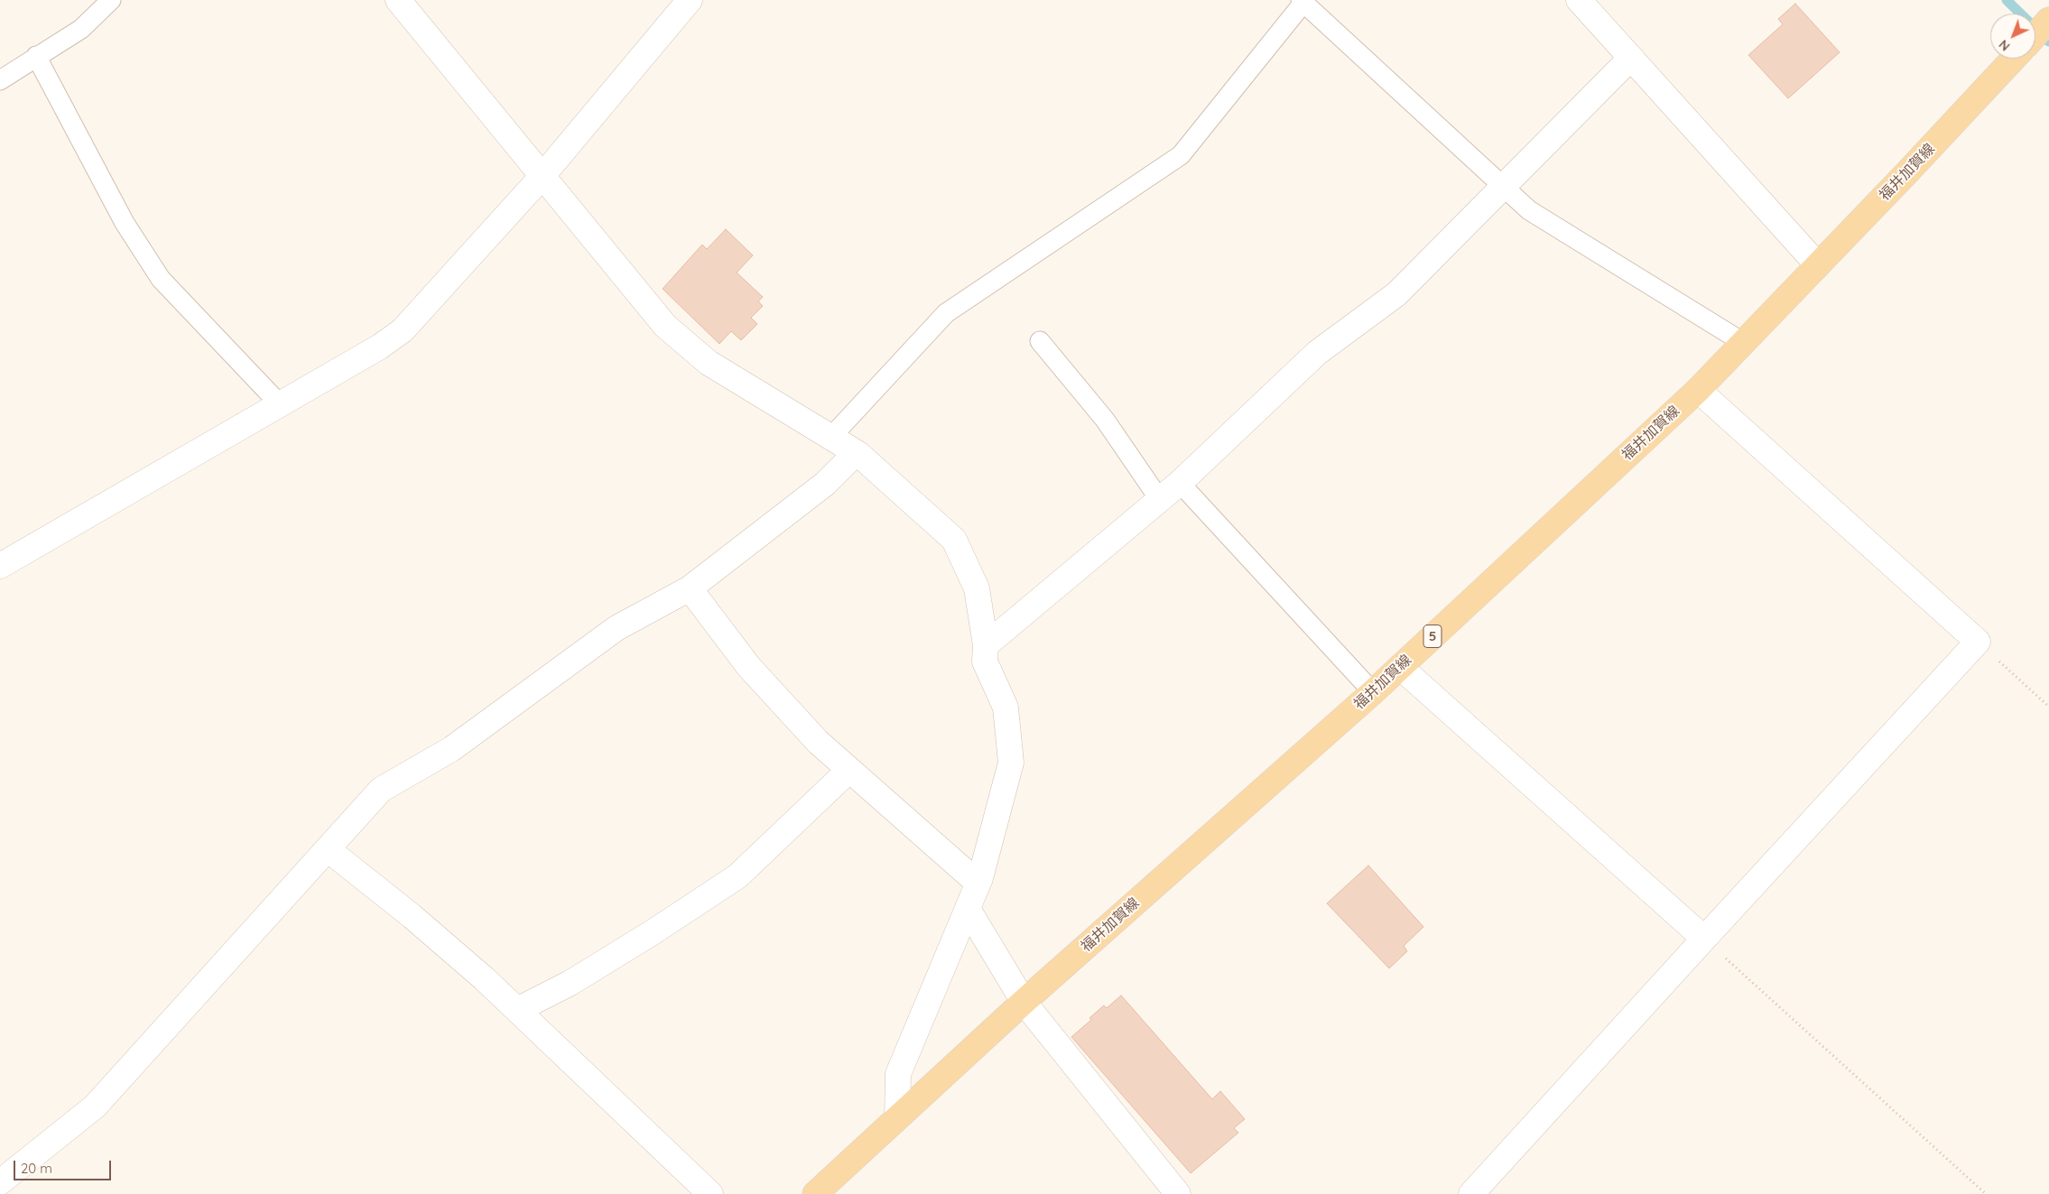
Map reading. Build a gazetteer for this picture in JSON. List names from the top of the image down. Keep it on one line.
{"streets":{"main road":["福井加賀線","5"]},"scale_bar":"20 m","north":"bottom left"}
